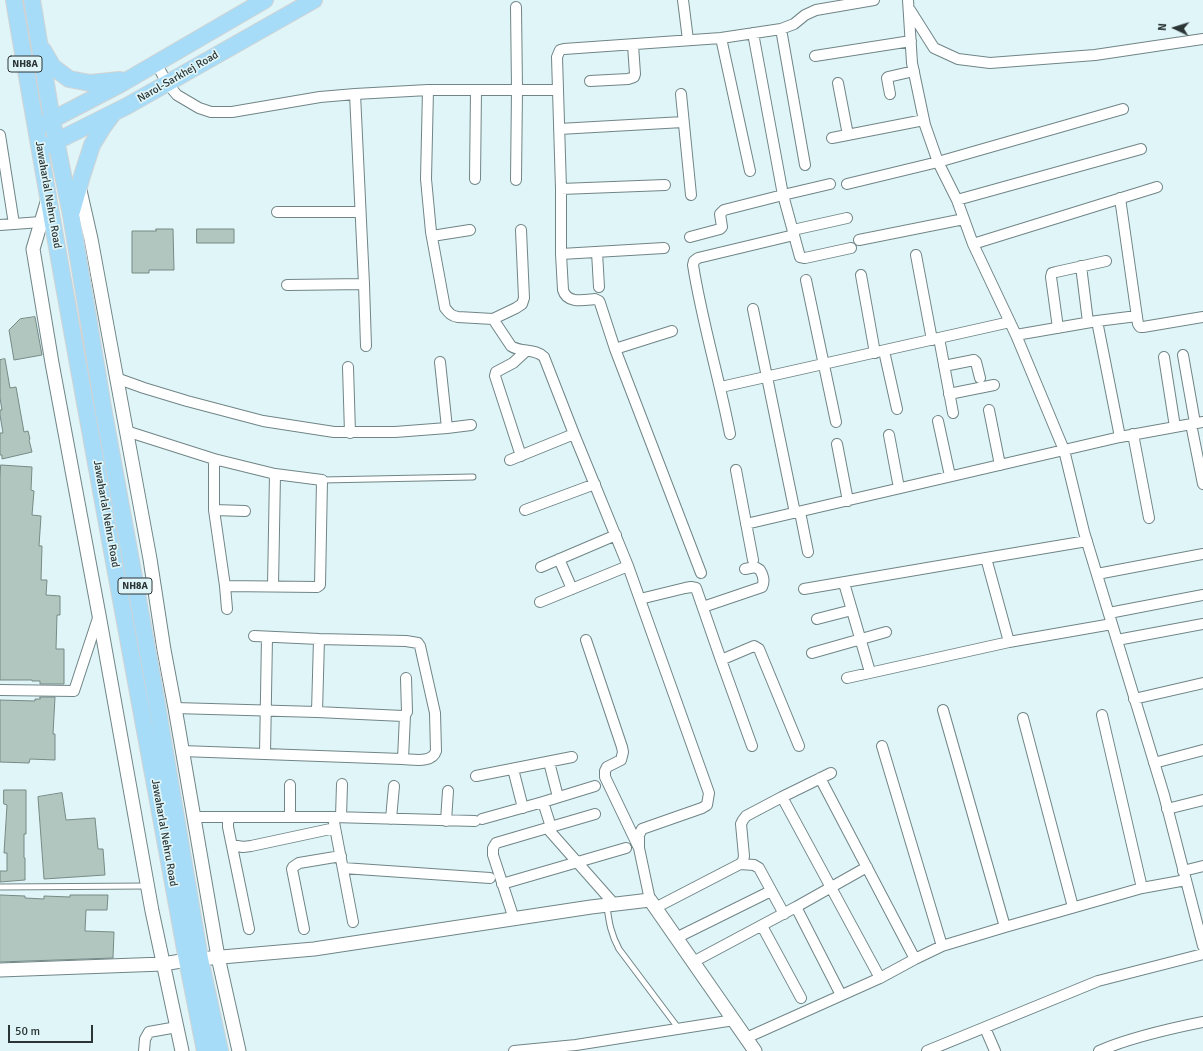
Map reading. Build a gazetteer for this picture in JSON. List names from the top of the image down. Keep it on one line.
{"streets":{"main road":["NH8A","Narol-Sarkhej Road","Jawaharlal Nehru Road"]},"crossings":[["Narol-Sarkhej Road","Jawaharlal Nehru Road"]],"scale_bar":"50 m","north":"left"}
